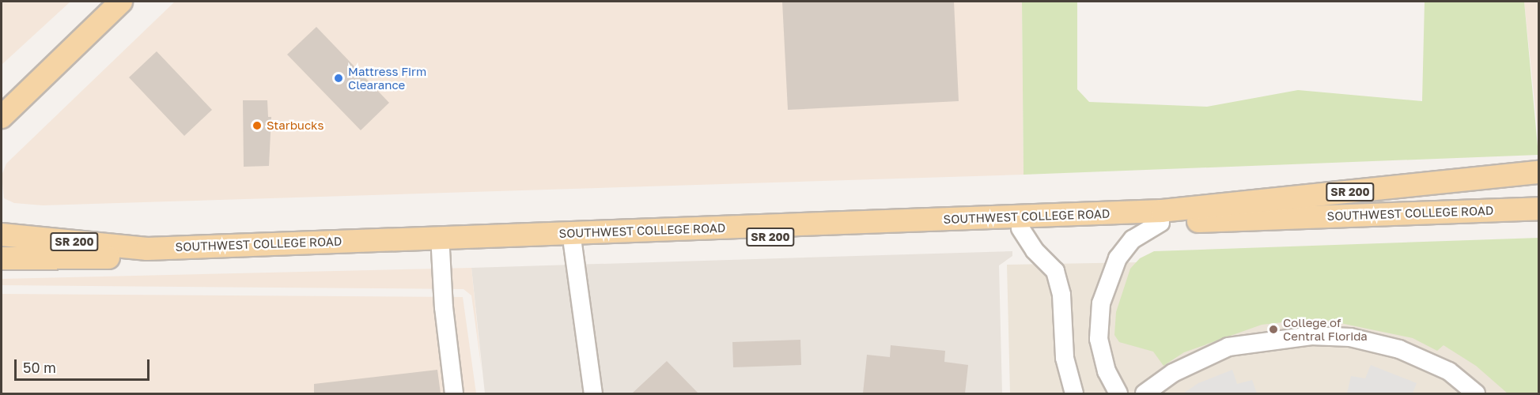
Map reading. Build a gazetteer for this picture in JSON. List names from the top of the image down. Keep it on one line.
{"streets":{"main road":["SR 200","SOUTHWEST COLLEGE ROAD"]},"places":["Mattress Firm Clearance","Starbucks","College of Central Florida"],"scale_bar":"50 m"}
